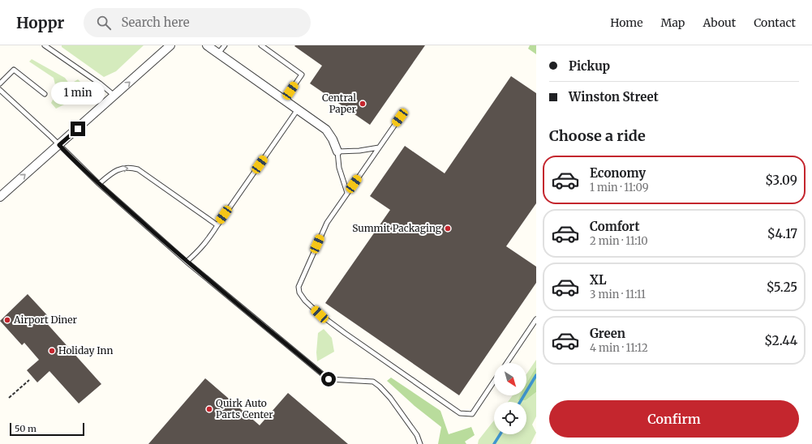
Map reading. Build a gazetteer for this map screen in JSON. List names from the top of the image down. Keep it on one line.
{"places":["Central Paper","Summit Packaging","Airport Diner","Holiday Inn","Quirk Auto Parts Center"],"scale_bar":"50 m","north":"bottom right","page":{"header":"Hoppr","search":"Search here","nav":["Home","Map","About","Contact"],"banner":["Pickup","Winston Street"],"bubble":"1 min","heading":"Choose a ride","list":[{"name":"Economy","note":"1 min · 11:09","value":"$3.09"},{"name":"Comfort","note":"2 min · 11:10","value":"$4.17"},{"name":"XL","note":"3 min · 11:11","value":"$5.25"},{"name":"Green","note":"4 min · 11:12","value":"$2.44"}],"buttons":"Confirm","scale":"50 m"}}
